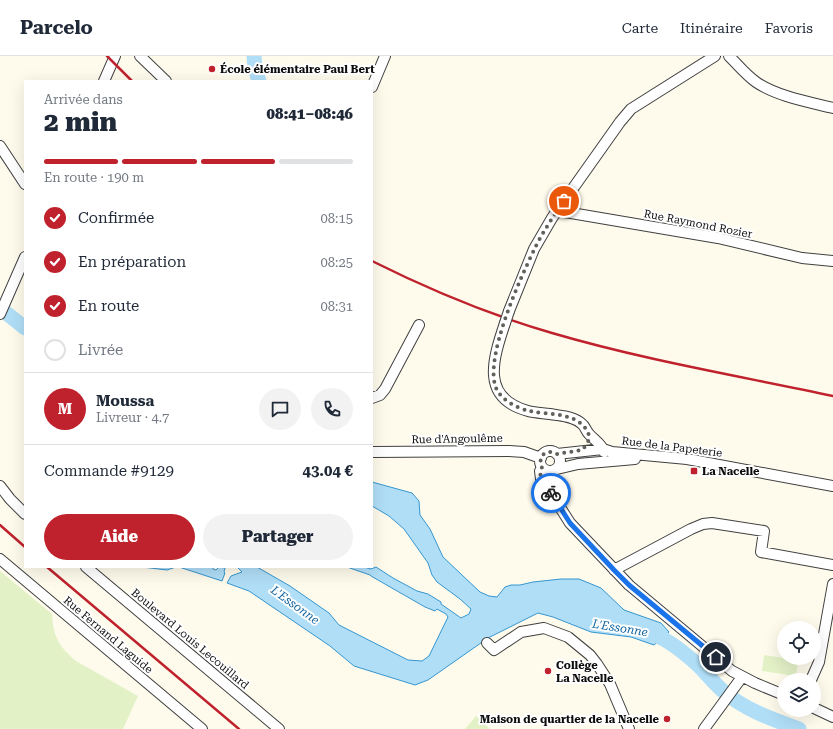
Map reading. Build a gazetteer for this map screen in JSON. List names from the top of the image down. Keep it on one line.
{"streets":{"street":["Rue Raymond Rozier","Rue d'Angoulême","Rue de la Papeterie","Rue Fernand Laguide","Boulevard Louis Lecouillard"]},"water":["L'Essonne"],"places":{"other":["École élémentaire Paul Bert","Collège La Nacelle","Maison de quartier de la Nacelle"],"transit":["La Nacelle"]},"page":{"header":"Parcelo","nav":["Carte","Itinéraire","Favoris"],"heading":["2 min","Arrivée dans","08:41–08:46"],"panel":["Moussa","Livreur · 4.7","Commande #9129","43.04 €"],"bar":"En route · 190 m","list":[["Confirmée","08:15"],["En préparation","08:25"],["En route","08:31"],"Livrée"],"round":"M","buttons":["Aide","Partager"]}}
